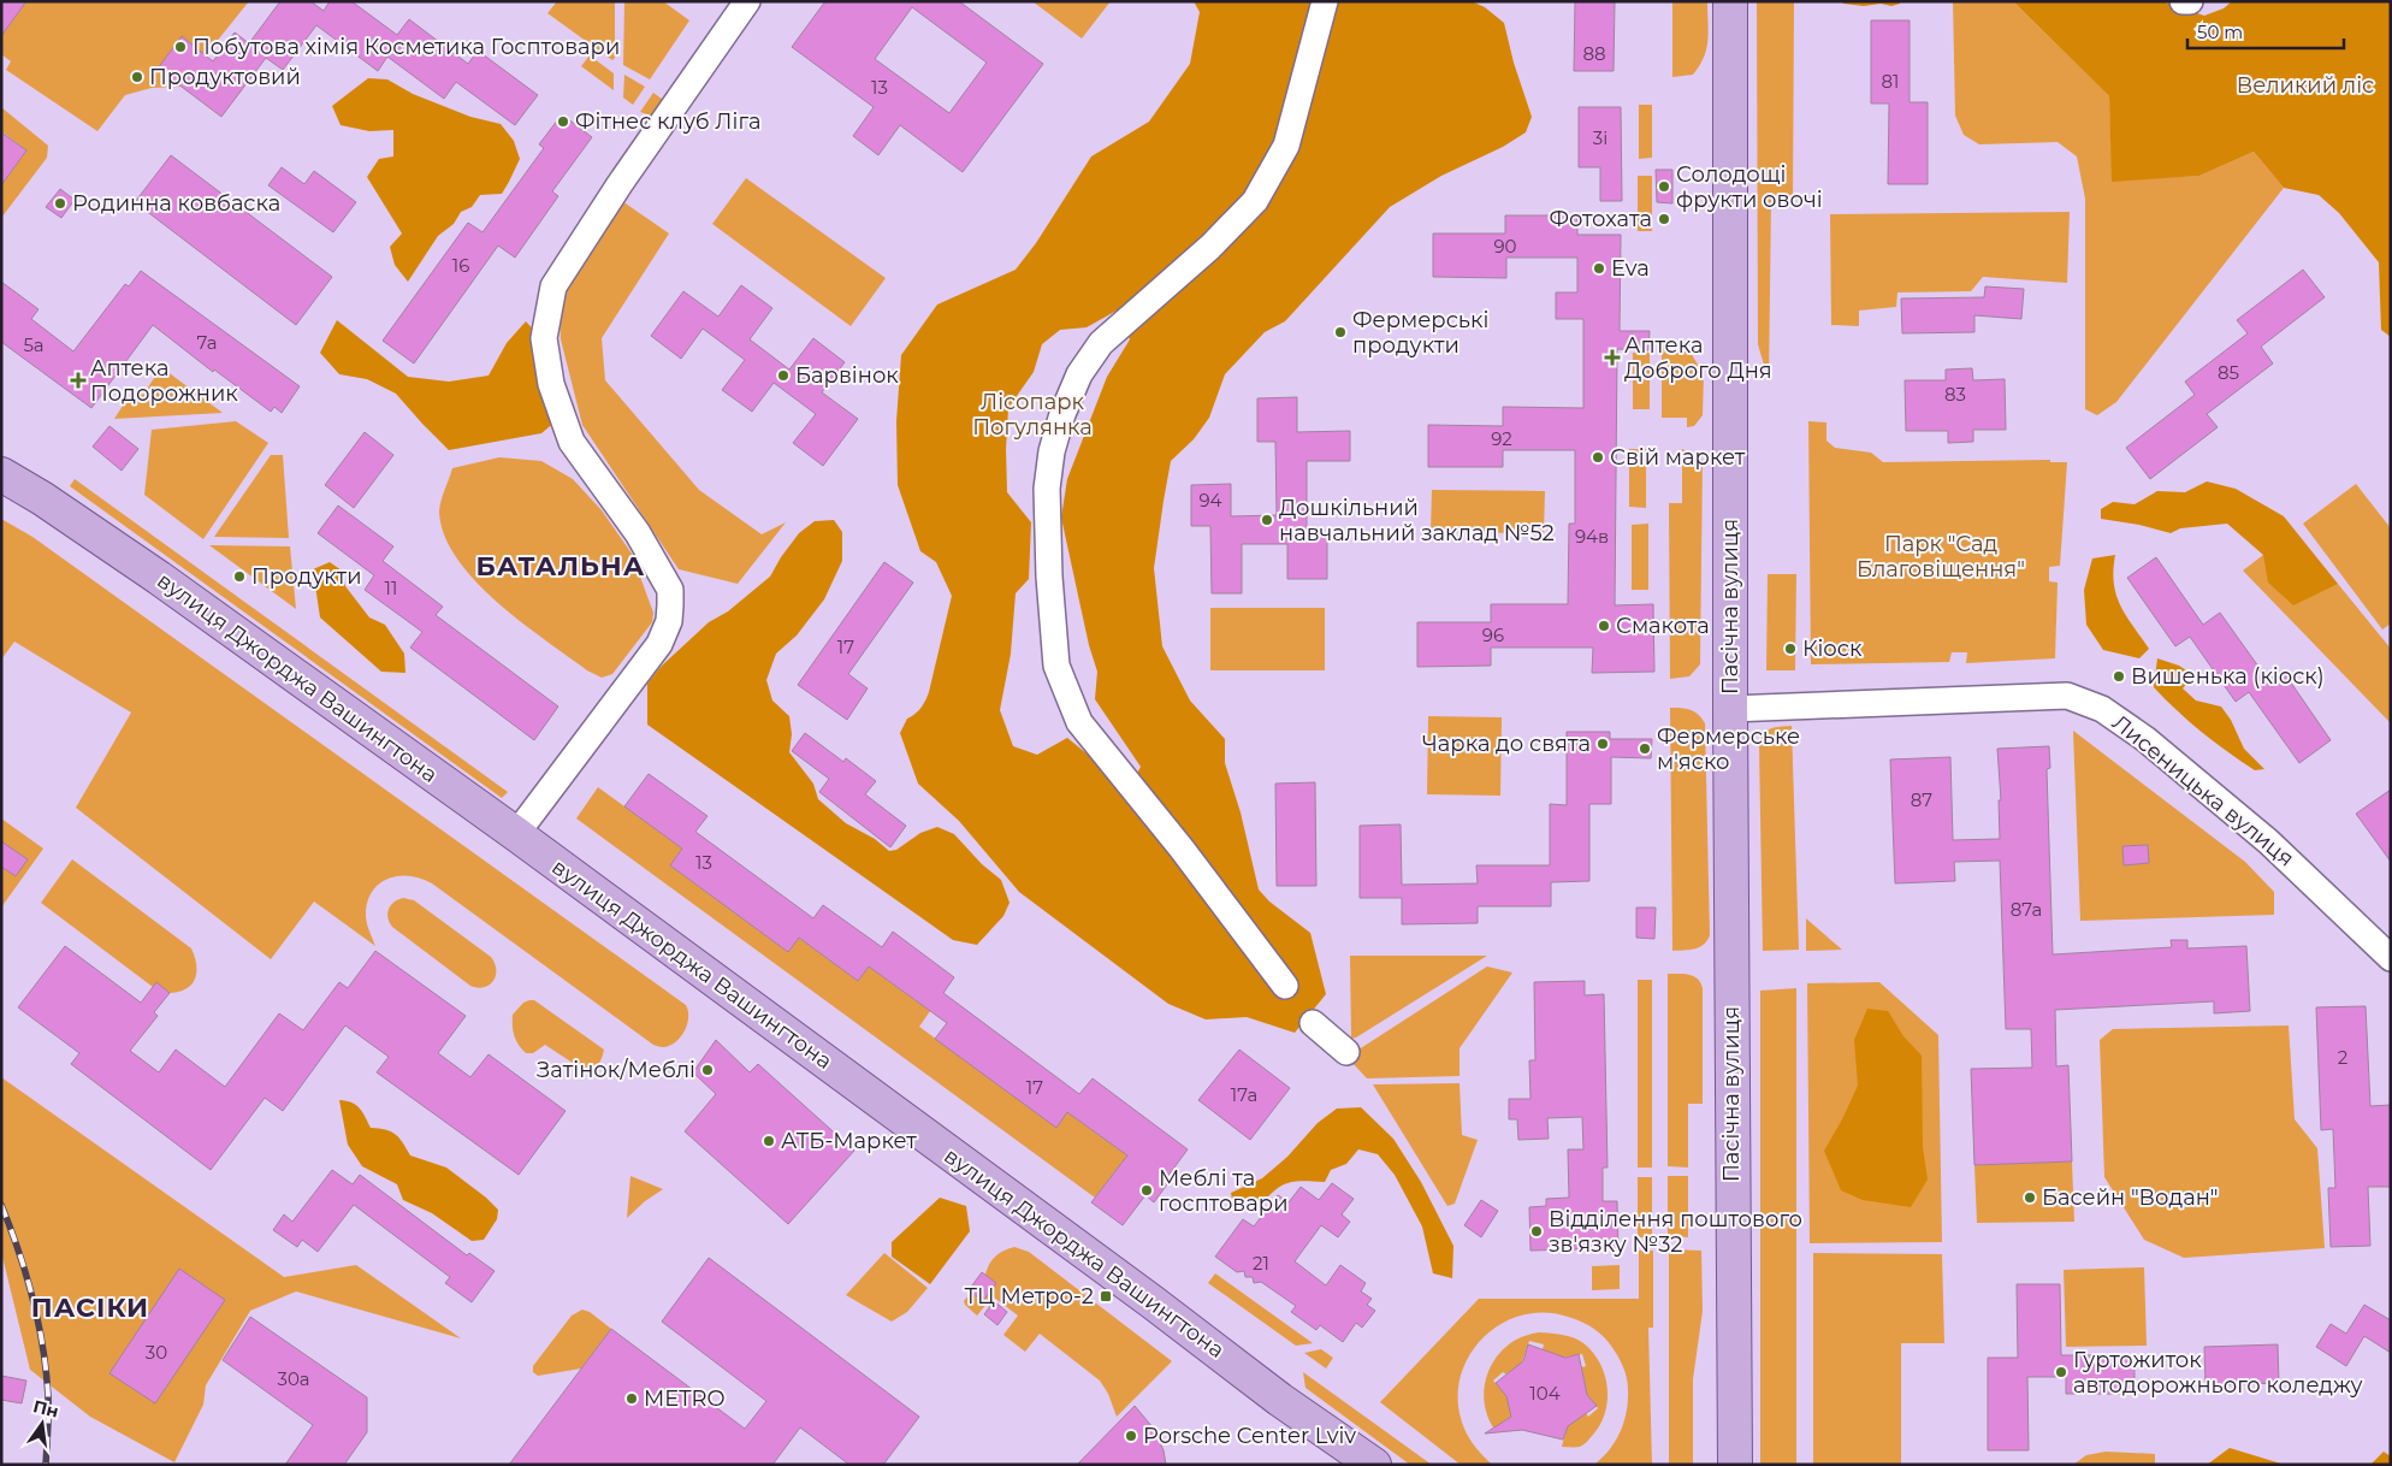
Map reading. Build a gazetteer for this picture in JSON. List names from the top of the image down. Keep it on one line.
{"streets":{"main road":["Пасічна вулиця","вулиця Джорджа Вашингтона"],"street":["Лисеницька вулиця"]},"crossings":[["Пасічна вулиця","Лисеницька вулиця"]],"districts":["БАТАЛЬНА","ПАСІКИ"],"parks":["Великий ліс","Лісопарк Погулянка","Парк \"Сад Благовіщення\""],"places":{"other":["Побутова хімія Косметика Госптовари","Продуктовий","Фітнес клуб Ліга","Солодощі фрукти овочі","Родинна ковбаска","Фотохата","Eva","Фермерські продукти","Барвінок","Свій маркет","Дошкільний навчальний заклад №52","Продукти","Смакота","Кіоск","Вишенька (кіоск)","Чарка до свята","Фермерське м'яско","Затінок/Меблі","АТБ-Маркет","Меблі та госптовари","Басейн \"Водан\"","Відділення поштового зв'язку №32","Гуртожиток автодорожнього коледжу","METRO","Porsche Center Lviv"],"health":["Аптека Доброго Дня","Аптека Подорожник"],"transit":["ТЦ Метро-2"]},"house_numbers":["88","81","13","3і","90","16","7а","5а","85","83","92","94","94в","11","96","17","87","13","87а","2","17","17а","21","30","30а","104"],"scale_bar":"50 m","north":"top"}
